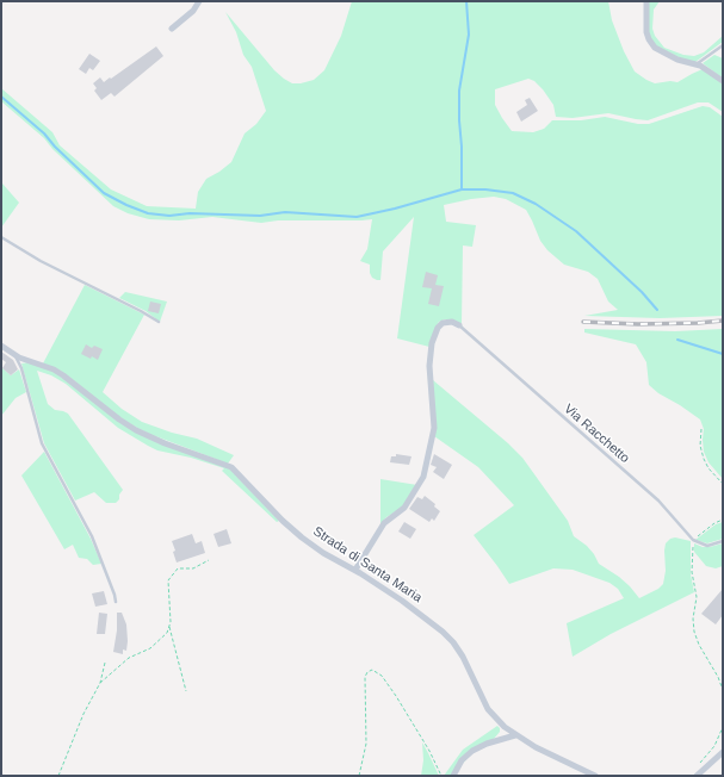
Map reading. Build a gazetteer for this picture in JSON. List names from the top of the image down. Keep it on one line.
{"streets":{"street":["Strada di Santa Maria"],"lane":["Via Racchetto"]}}
